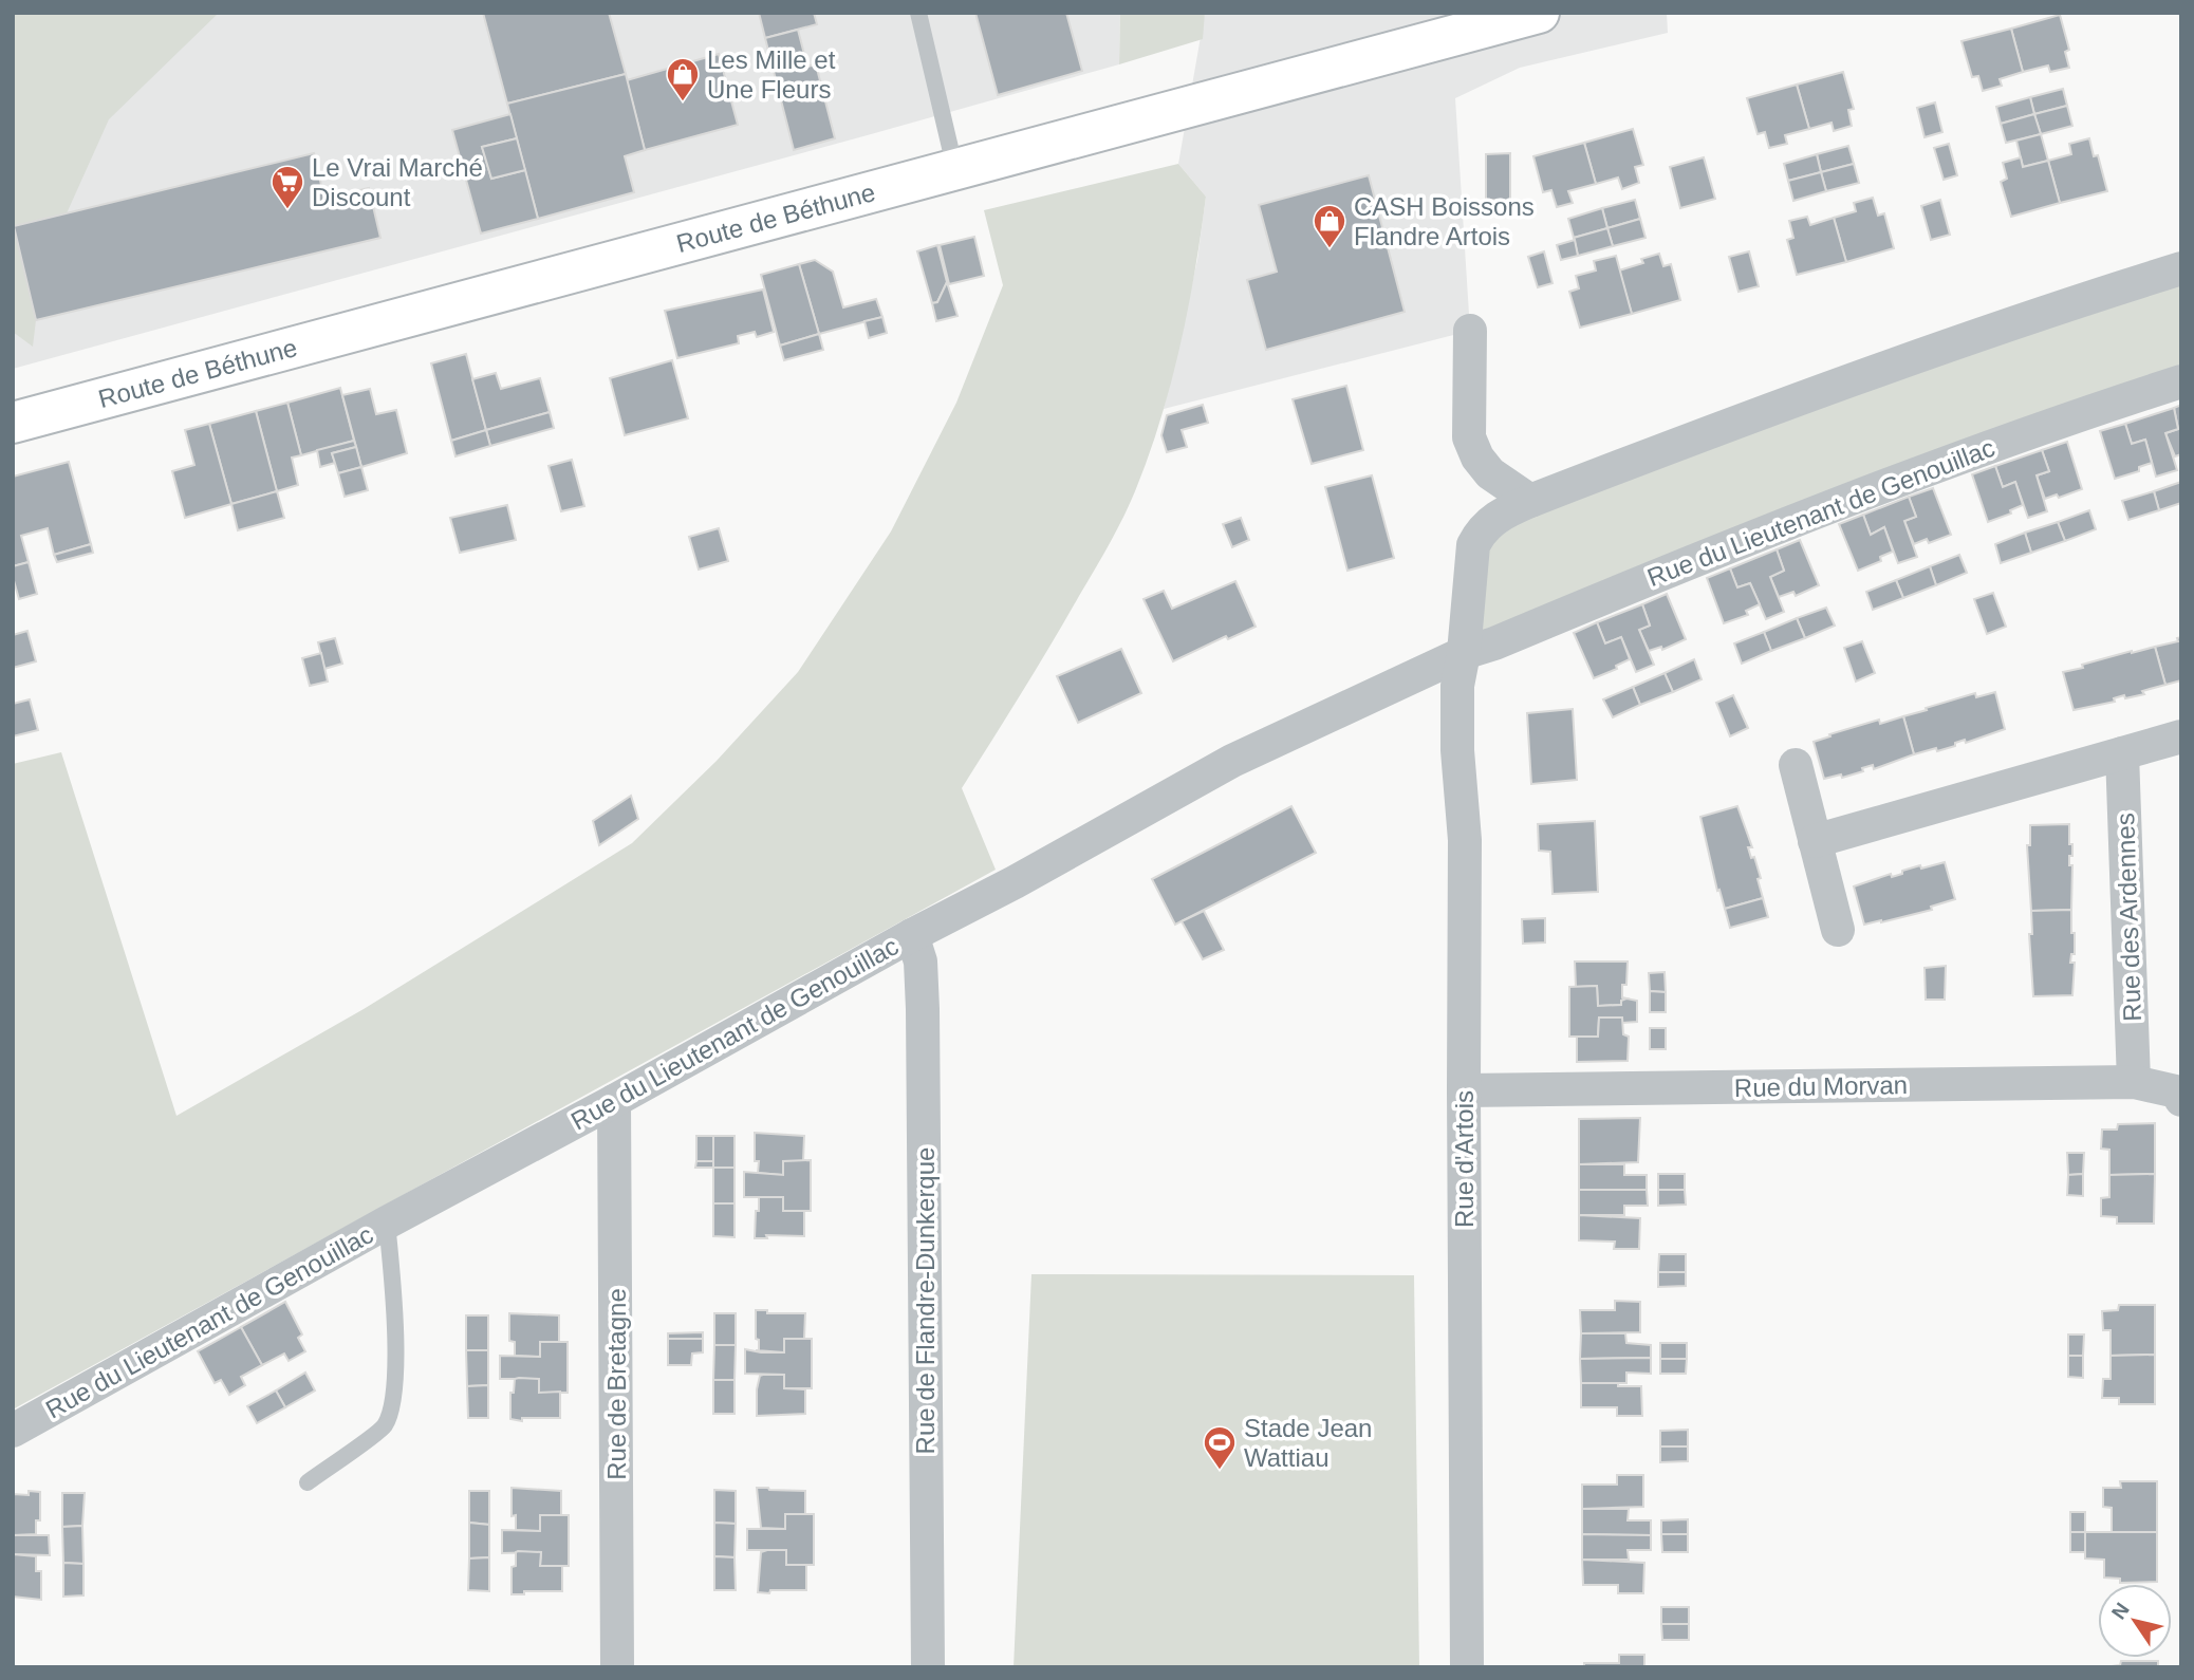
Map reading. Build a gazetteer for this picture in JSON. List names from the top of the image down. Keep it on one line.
{"streets":{"main road":["Route de Béthune"],"street":["Rue du Lieutenant de Genouillac","Rue des Ardennes","Rue du Morvan","Rue d'Artois","Rue de Flandre-Dunkerque","Rue de Bretagne"]},"crossings":[["Rue du Lieutenant de Genouillac","Rue d'Artois"],["Rue du Lieutenant de Genouillac","Rue de Flandre-Dunkerque"],["Rue du Lieutenant de Genouillac","Rue de Bretagne"],["Rue des Ardennes","Rue du Morvan"],["Rue du Morvan","Rue d'Artois"]],"places":{"shop":["Les Mille et Une Fleurs","CASH Boissons Flandre Artois"],"supermarket":["Le Vrai Marché Discount"],"sports":["Stade Jean Wattiau"]},"north":"top left"}
